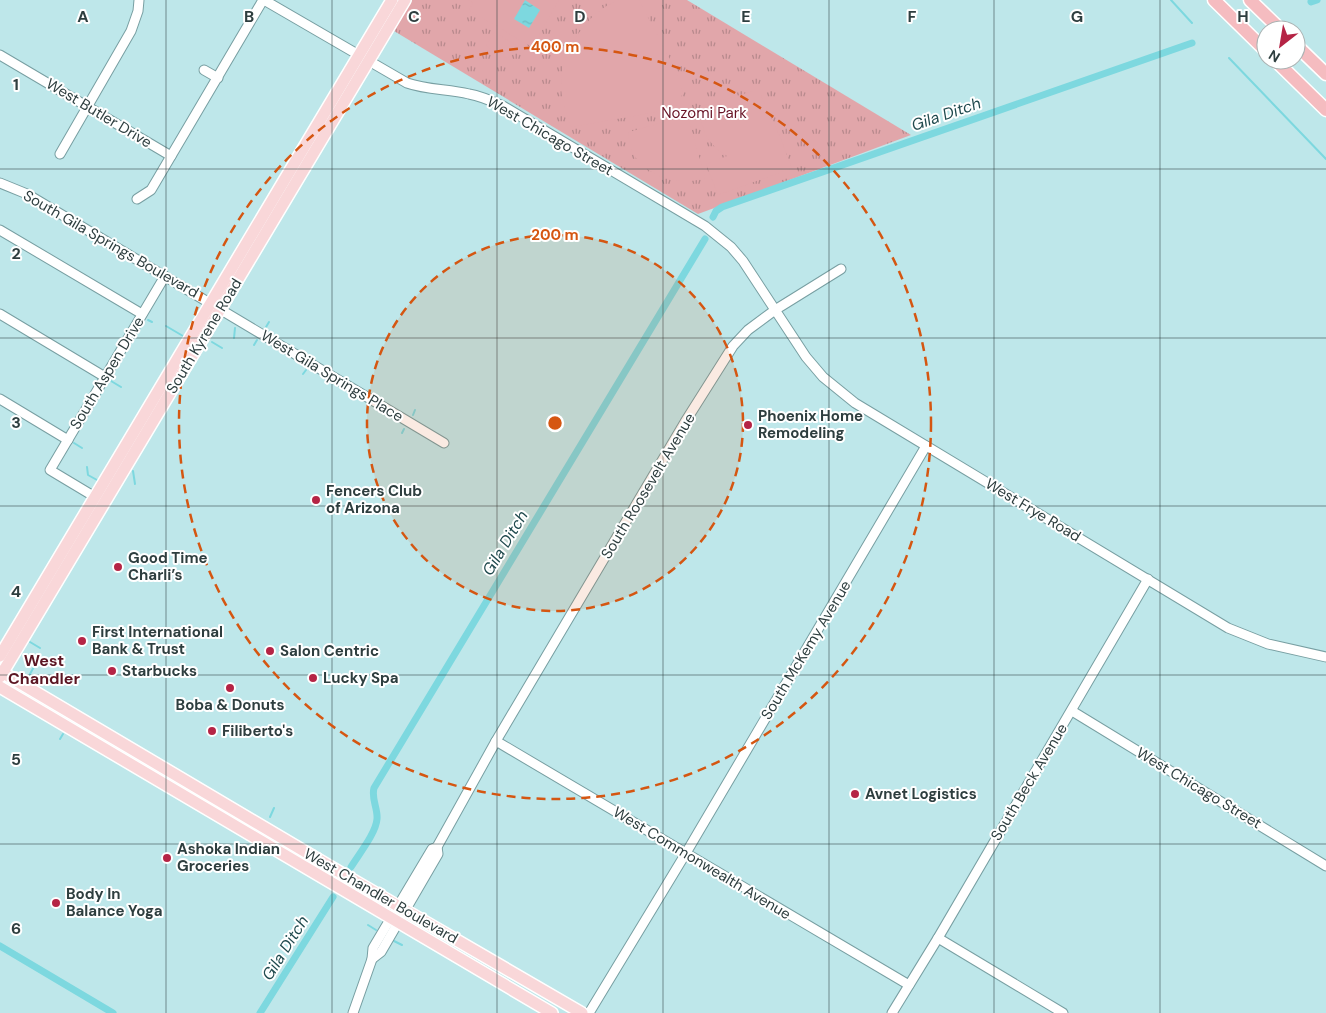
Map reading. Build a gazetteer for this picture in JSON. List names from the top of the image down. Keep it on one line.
{"streets":{"main road":["South Kyrene Road","West Chandler Boulevard"],"street":["West Butler Drive","West Chicago Street","South Gila Springs Boulevard","South Aspen Drive","West Gila Springs Place","South Roosevelt Avenue","West Frye Road","South McKemy Avenue","South Beck Avenue","West Commonwealth Avenue"]},"crossings":[["West Chicago Street","South Kyrene Road"],["West Chicago Street","South Roosevelt Avenue"],["West Chicago Street","West Frye Road"],["West Chicago Street","South Beck Avenue"],["South Gila Springs Boulevard","South Kyrene Road"],["South Gila Springs Boulevard","South Aspen Drive"],["South Gila Springs Boulevard","West Gila Springs Place"],["South Kyrene Road","South Aspen Drive"],["South Kyrene Road","West Gila Springs Place"],["South Kyrene Road","West Chandler Boulevard"],["South Roosevelt Avenue","West Frye Road"],["South Roosevelt Avenue","West Commonwealth Avenue"],["South Roosevelt Avenue","West Chandler Boulevard"],["West Frye Road","South McKemy Avenue"],["West Frye Road","South Beck Avenue"],["South McKemy Avenue","West Commonwealth Avenue"],["South Beck Avenue","West Commonwealth Avenue"]],"districts":["West Chandler"],"water":["Gila Ditch"],"parks":["Nozomi Park"],"places":["Phoenix Home Remodeling","Fencers Club of Arizona","Good Time Charli’s","First International Bank & Trust","Salon Centric","Starbucks","Lucky Spa","Boba & Donuts","Filiberto's","Avnet Logistics","Ashoka Indian Groceries","Body In Balance Yoga"],"north":"bottom left","grid":{"columns":["A","B","C","D","E","F","G","H"],"rows":["1","2","3","4","5","6"]},"rings":["400 m","200 m"]}
